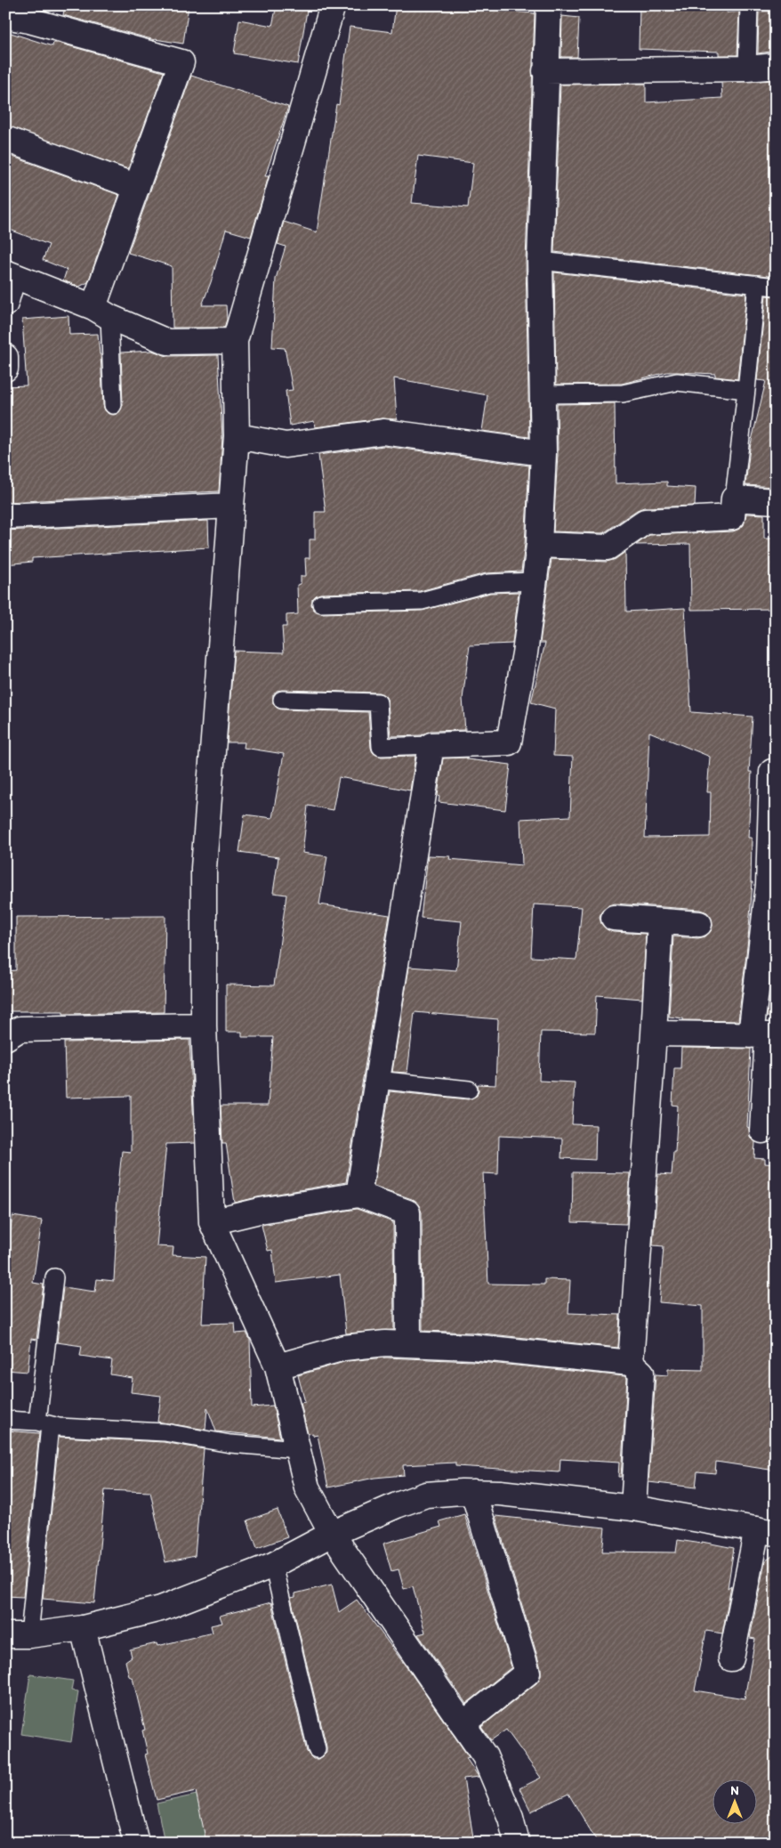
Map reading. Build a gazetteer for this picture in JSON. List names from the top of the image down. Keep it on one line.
{"north":"top"}
